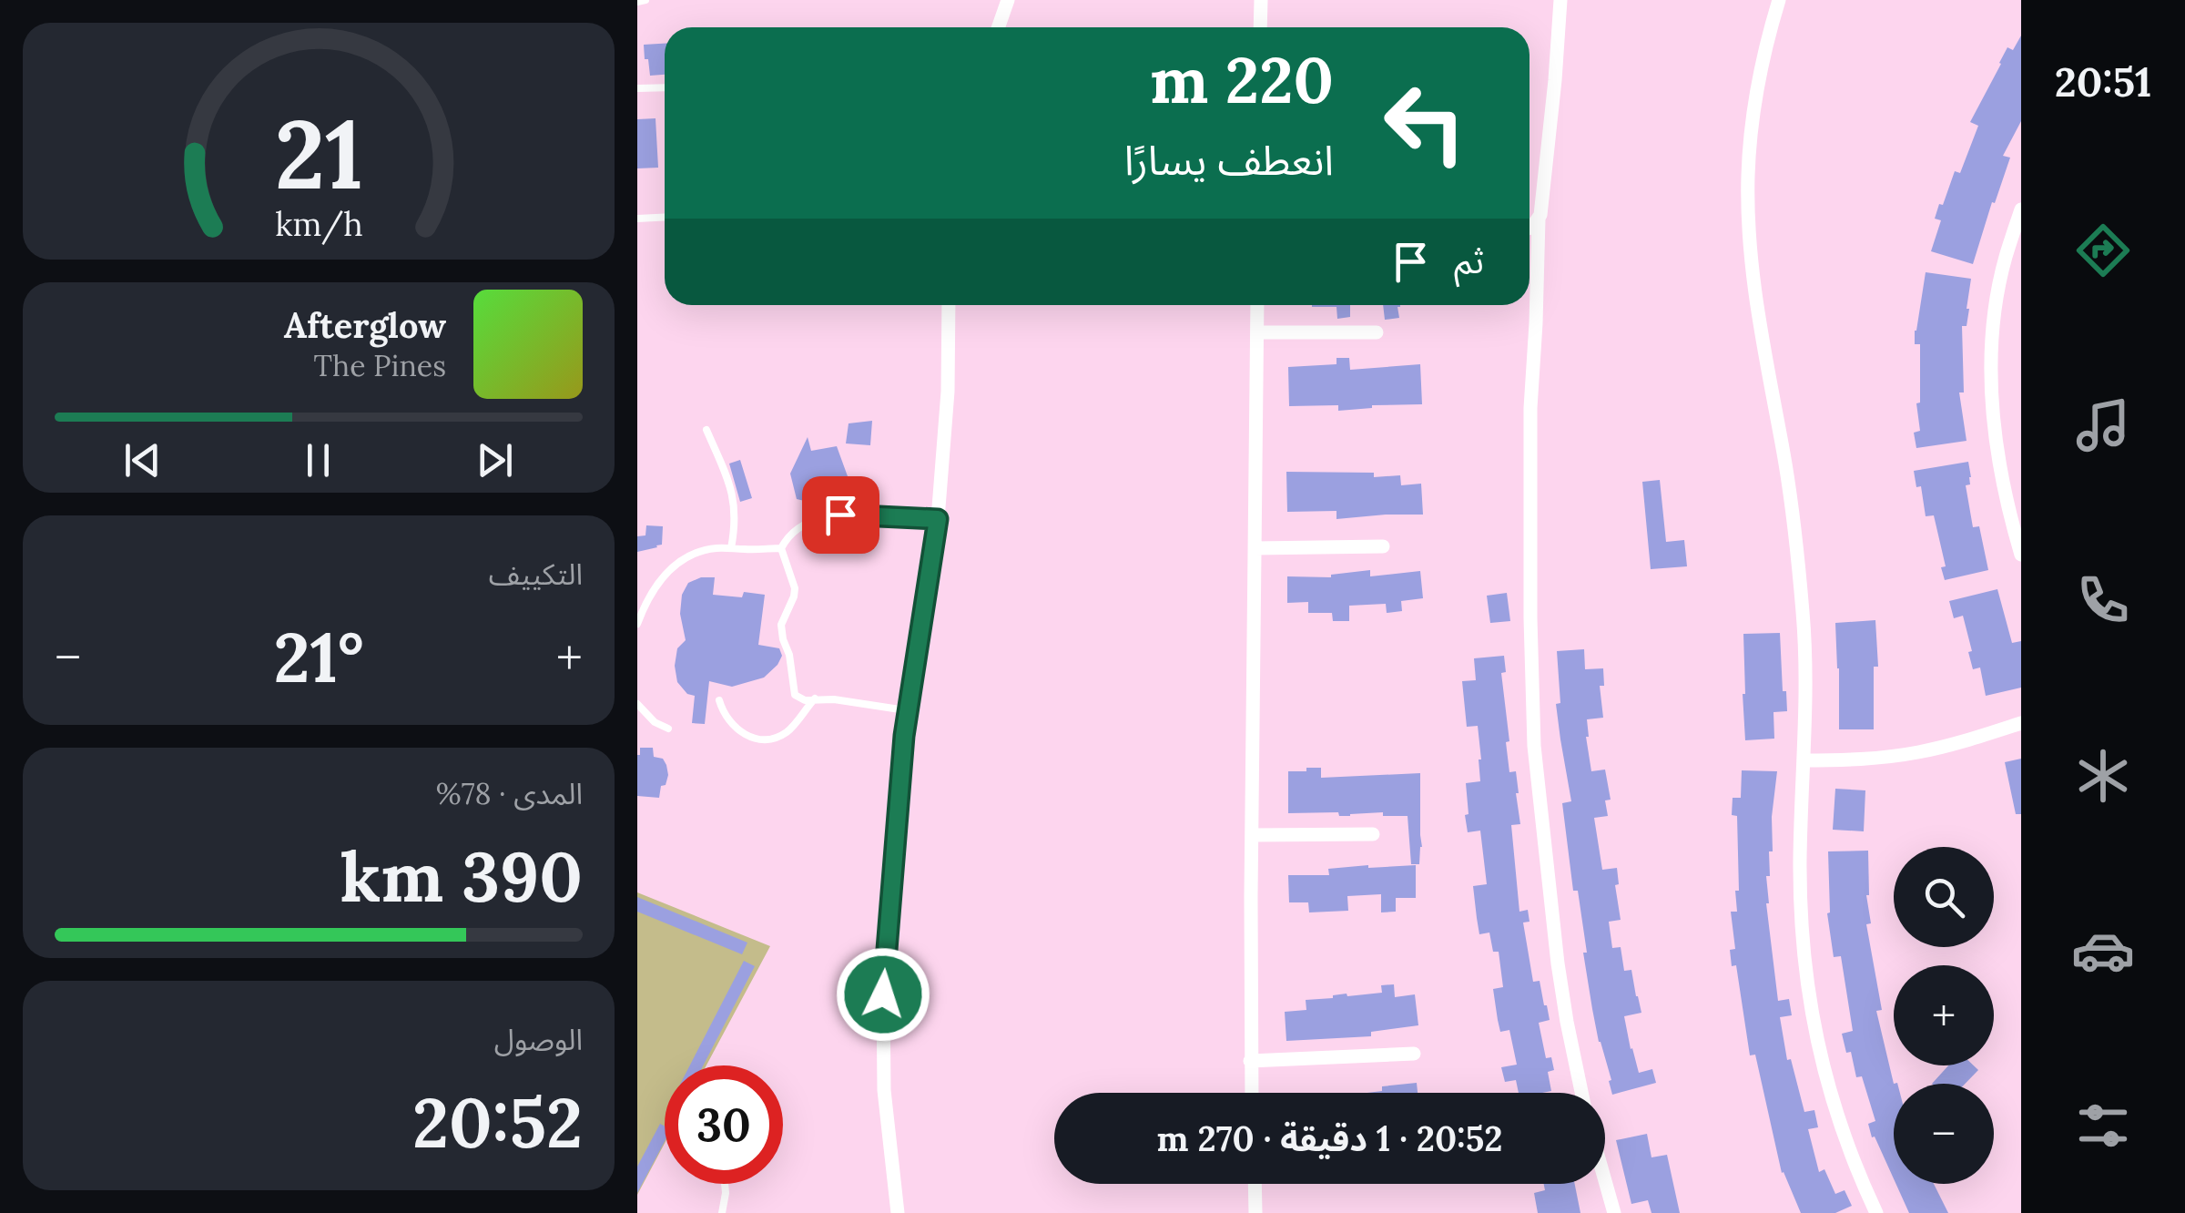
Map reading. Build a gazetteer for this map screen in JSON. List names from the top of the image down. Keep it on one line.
{"page":{"tabs":"20:51","turn":["220 m","انعطف يسارًا"],"then":"ثم","song":["Afterglow","The Pines"],"tile":["التكييف",["المدى · 78%","390 km"],["الوصول","20:52"]],"heat":["−","21°","+"],"map_buttons":["+","−"],"limit":"30","trip":"20:52 · 1 دقيقة · 270 m","gauge":["21","km/h"]}}
